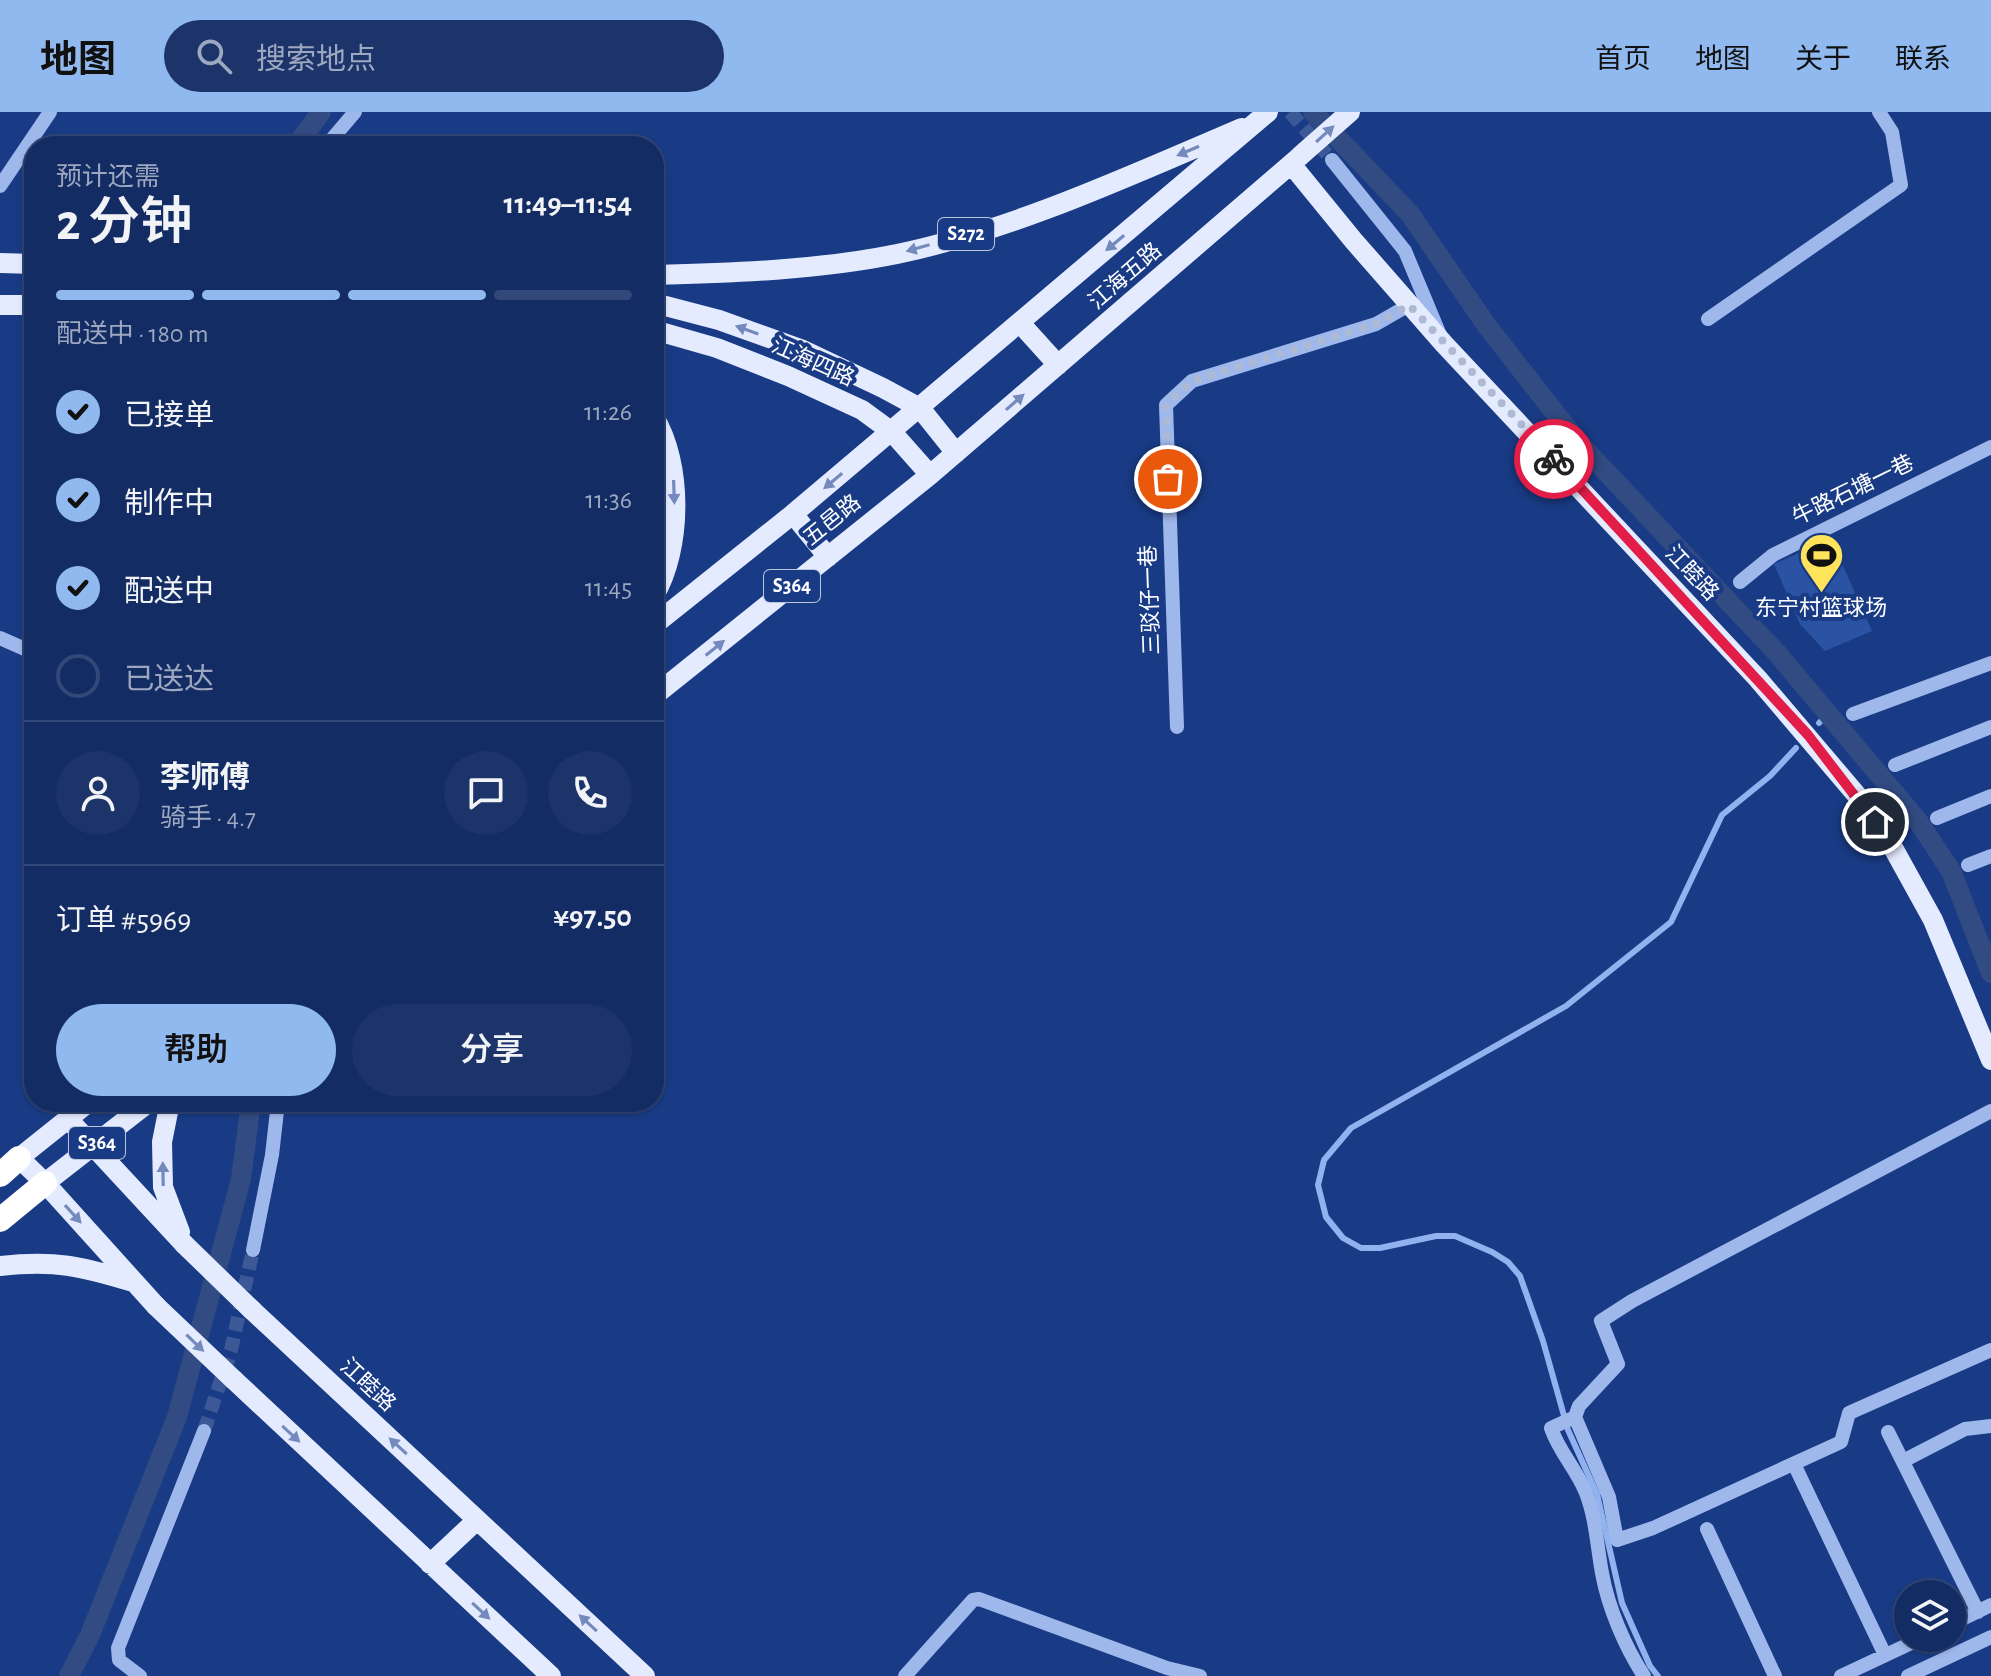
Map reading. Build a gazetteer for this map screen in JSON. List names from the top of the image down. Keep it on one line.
{"streets":{"highway":["S364"],"main road":["S272","江海五路","江海四路","五邑路","江睦路"],"street":["牛路石塘一巷","三驳仔一巷"]},"crossings":[["S272","江海五路"],["江海五路","江海四路"],["江海五路","五邑路"],["江海五路","江睦路"],["江海四路","五邑路"],["江睦路","S364"],["江睦路","三驳仔一巷"]],"places":{"sports":["东宁村篮球场"]},"page":{"header":"地图","search":"搜索地点","nav":["首页","地图","关于","联系"],"heading":["2 分钟","预计还需","11:49–11:54"],"panel":["李师傅","骑手 · 4.7","订单 #5969","¥97.50"],"bar":"配送中 · 180 m","list":[["已接单","11:26"],["制作中","11:36"],["配送中","11:45"],"已送达"],"buttons":["帮助","分享"]}}
